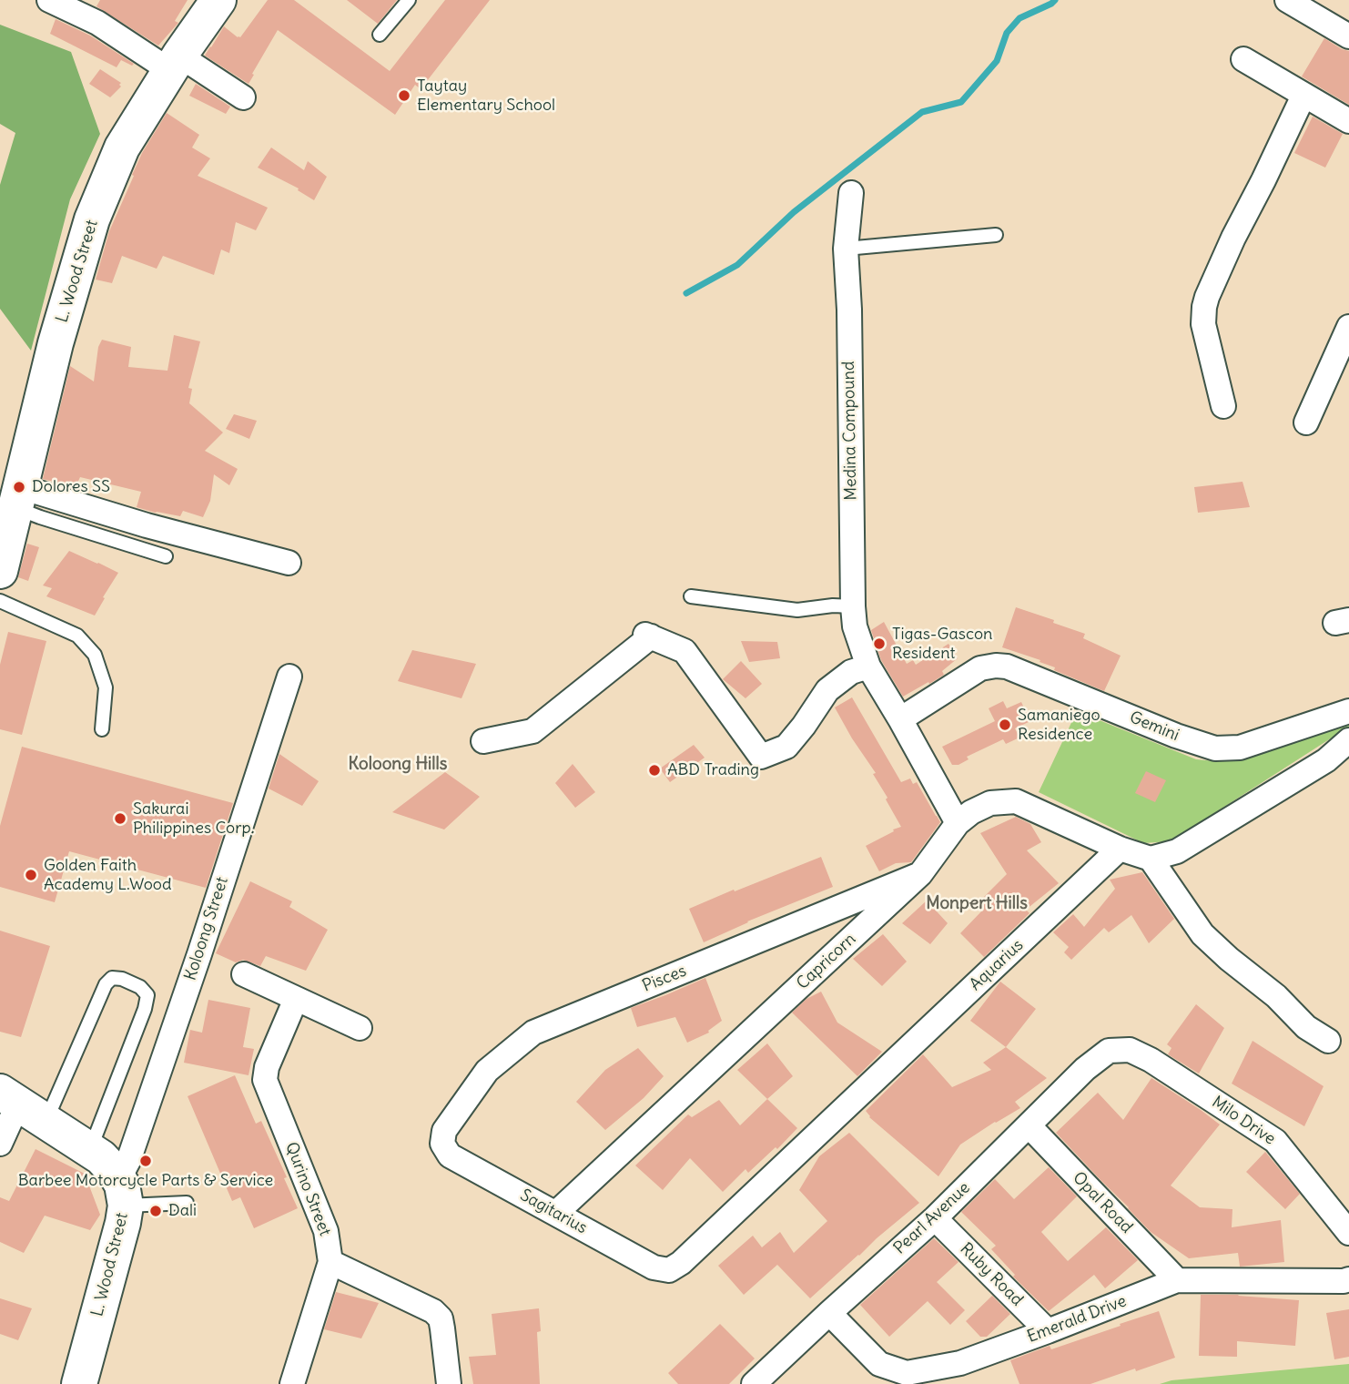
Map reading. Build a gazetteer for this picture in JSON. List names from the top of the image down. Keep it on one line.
{"streets":{"main road":["L. Wood Street"],"street":["Medina Compound","Gemini","Koloong Street","Capricorn","Aquarius","Pisces","Milo Drive","Qurino Street","Opal Road","Sagitarius","Pearl Avenue","Ruby Road","Emerald Drive"]},"crossings":[["L. Wood Street","Koloong Street"],["Capricorn","Aquarius"],["Capricorn","Pisces"],["Capricorn","Sagitarius"],["Aquarius","Sagitarius"],["Pisces","Sagitarius"],["Milo Drive","Pearl Avenue"],["Opal Road","Pearl Avenue"],["Opal Road","Emerald Drive"],["Pearl Avenue","Ruby Road"],["Pearl Avenue","Emerald Drive"],["Ruby Road","Emerald Drive"]],"districts":["Koloong Hills","Monpert Hills"],"places":["Taytay Elementary School","Dolores SS","Tigas-Gascon Resident","Samaniego Residence","ABD Trading","Sakurai Philippines Corp.","Golden Faith Academy L.Wood","Barbee Motorcycle Parts & Service","Dali"]}
